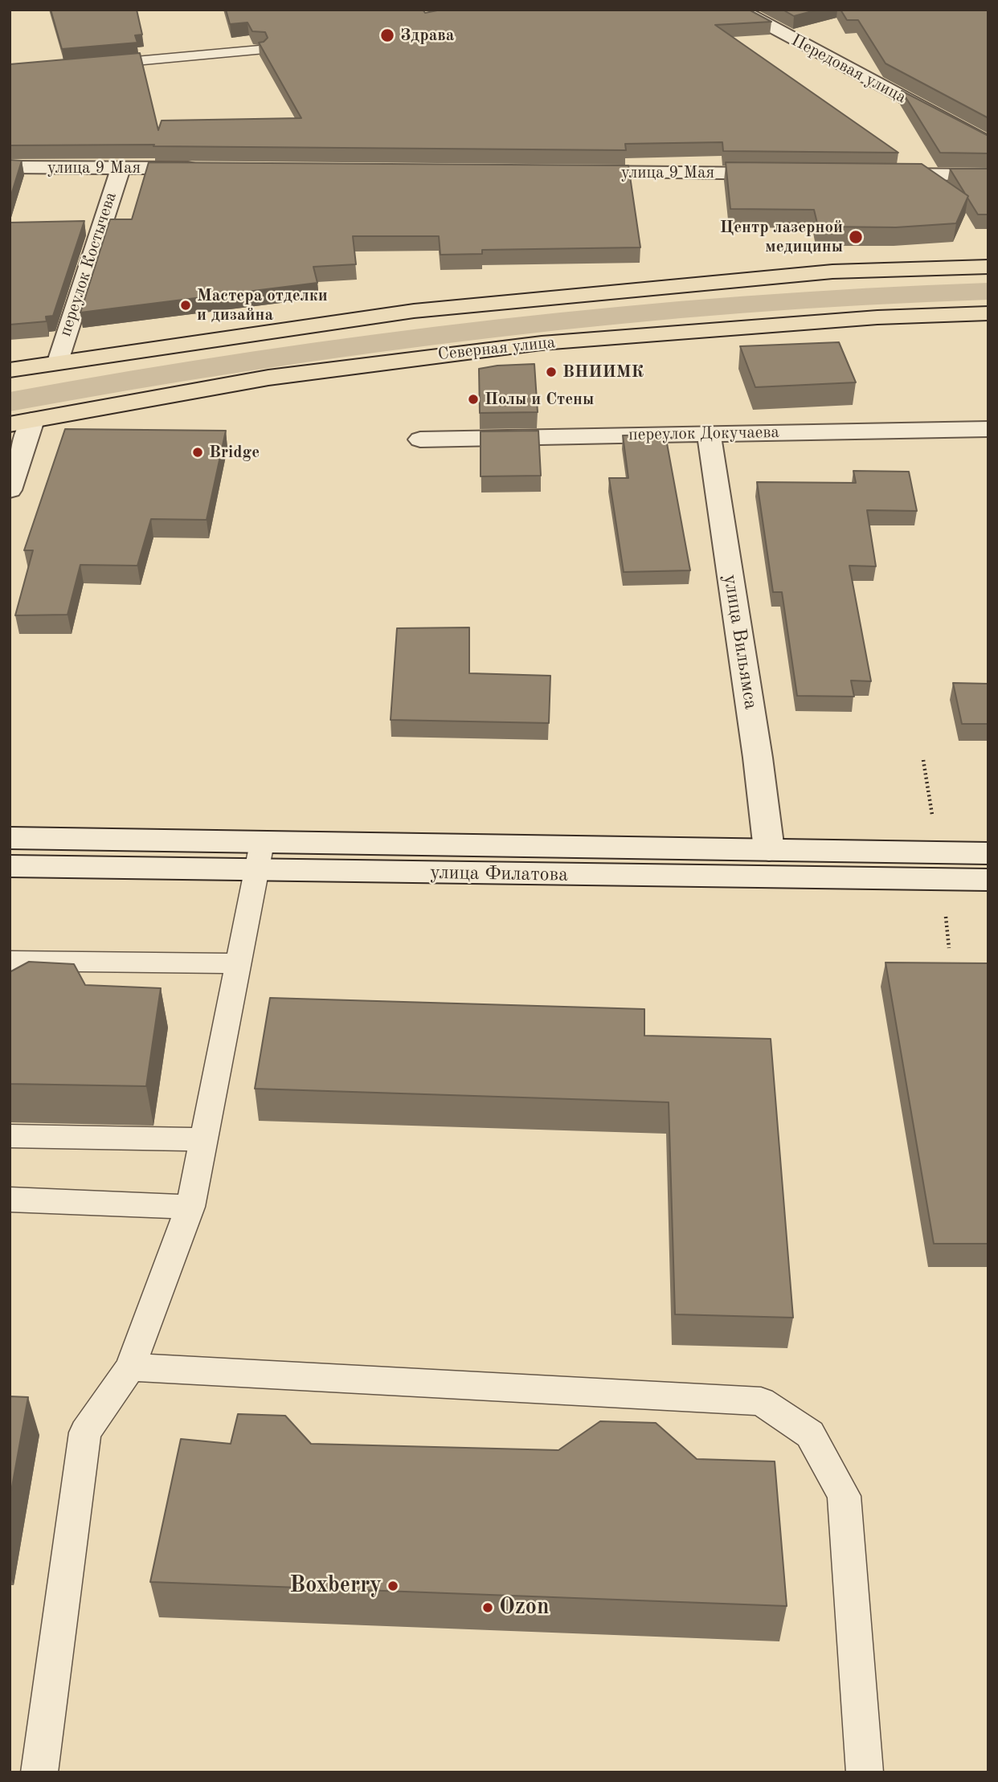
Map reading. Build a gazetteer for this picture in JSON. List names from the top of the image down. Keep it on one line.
{"streets":{"main road":["Северная улица"],"street":["Передовая улица","улица 9 Мая","переулок Костычева","переулок Докучаева","улица Вильямса","улица Филатова"]},"crossings":[["улица 9 Мая","переулок Костычева"],["переулок Докучаева","улица Вильямса"]],"places":["Здрава","Центр лазерной медицины","Мастера отделки и дизайна","ВНИИМК","Полы и Стены","Bridge","Boxberry","Ozon"]}
